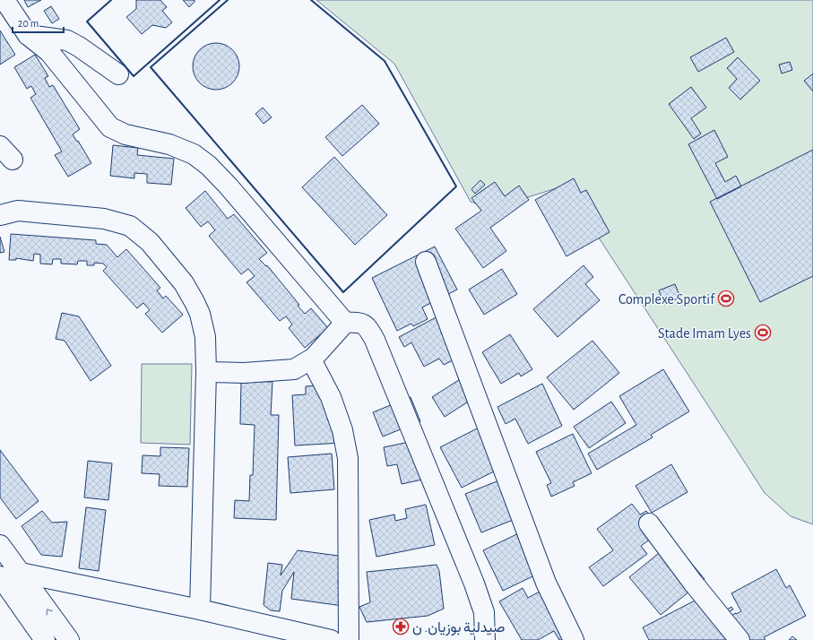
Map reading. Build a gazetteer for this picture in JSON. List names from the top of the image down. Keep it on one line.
{"places":{"sports":["Complexe Sportif","Stade Imam Lyes"],"pharmacy":["صيدلية بوزيان. ن"]},"scale_bar":"20 m"}
